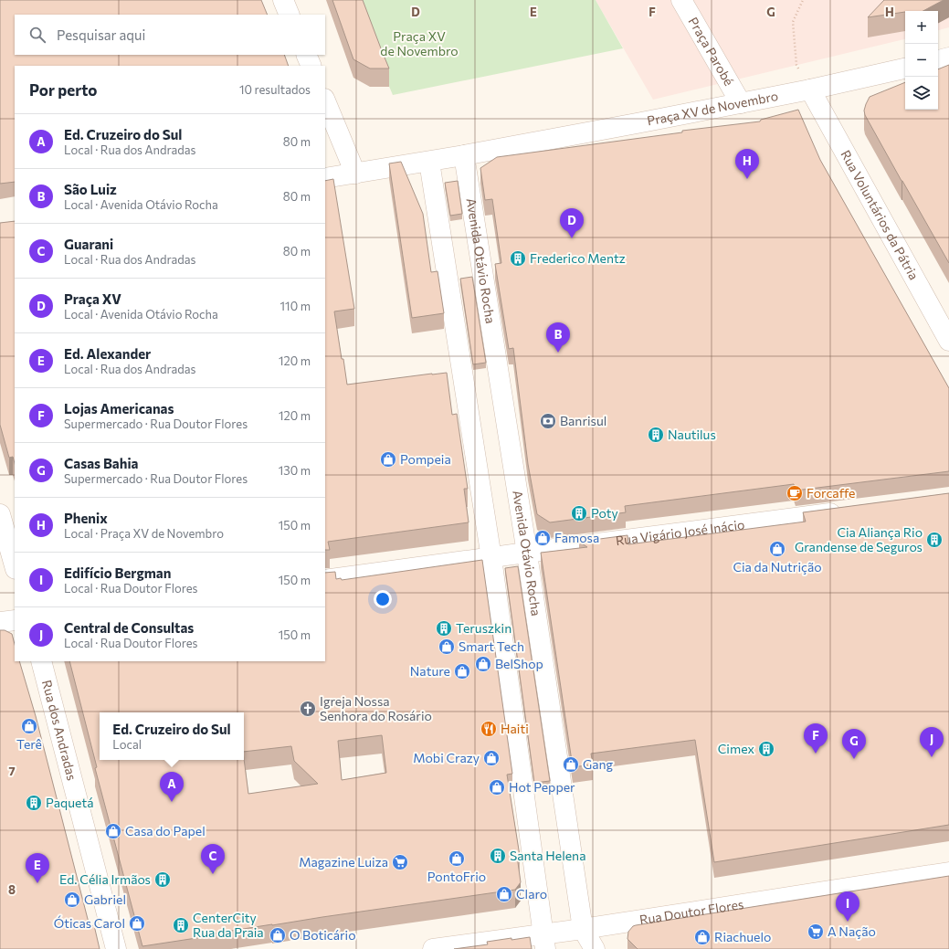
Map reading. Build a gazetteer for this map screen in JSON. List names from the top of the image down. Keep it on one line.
{"streets":{"street":["Praça Parobé","Praça XV de Novembro","Rua Voluntários da Pátria","Avenida Otávio Rocha","Rua Vigário José Inácio","Rua dos Andradas","Rua Doutor Flores"]},"crossings":[["Praça Parobé","Praça XV de Novembro"],["Praça XV de Novembro","Rua Voluntários da Pátria"],["Praça XV de Novembro","Avenida Otávio Rocha"],["Avenida Otávio Rocha","Rua Vigário José Inácio"],["Avenida Otávio Rocha","Rua Doutor Flores"]],"parks":["Praça XV de Novembro"],"places":{"building":["Frederico Mentz","Nautilus","Poty","Cia Aliança Rio Grandense de Seguros","Teruszkin","Cimex","Paquetá","Santa Helena","Ed. Célia Irmãos","CenterCity Rua da Praia"],"bank":["Banrisul"],"shop":["Pompeia","Famosa","Cia da Nutrição","Smart Tech","BelShop","Nature","Terê","Mobi Crazy","Gang","Hot Pepper","Casa do Papel","PontoFrio","Claro","Gabriel","Óticas Carol","O Boticário","Riachuelo"],"cafe":["Forcaffe"],"church":["Igreja Nossa Senhora do Rosário"],"restaurant":["Haiti"],"supermarket":["Magazine Luiza","A Nação"]},"page":{"map_buttons":["+","−"],"search":"Pesquisar aqui","heading":["Por perto","10 resultados"],"list":[{"mark":"A","name":"Ed. Cruzeiro do Sul","note":"Local · Rua dos Andradas","value":"80 m"},{"mark":"B","name":"São Luiz","note":"Local · Avenida Otávio Rocha","value":"80 m"},{"mark":"C","name":"Guarani","note":"Local · Rua dos Andradas","value":"80 m"},{"mark":"D","name":"Praça XV","note":"Local · Avenida Otávio Rocha","value":"110 m"},{"mark":"E","name":"Ed. Alexander","note":"Local · Rua dos Andradas","value":"120 m"},{"mark":"F","name":"Lojas Americanas","note":"Supermercado · Rua Doutor Flores","value":"120 m"},{"mark":"G","name":"Casas Bahia","note":"Supermercado · Rua Doutor Flores","value":"130 m"},{"mark":"H","name":"Phenix","note":"Local · Praça XV de Novembro","value":"150 m"},{"mark":"I","name":"Edifício Bergman","note":"Local · Rua Doutor Flores","value":"150 m"},{"mark":"J","name":"Central de Consultas","note":"Local · Rua Doutor Flores","value":"150 m"}],"pins":["H","D","B","F","J","G","A","C","E","I"],"popup":["Ed. Cruzeiro do Sul","Local"]},"grid":{"columns":["D","E","F","G","H"],"rows":["7","8"]}}
